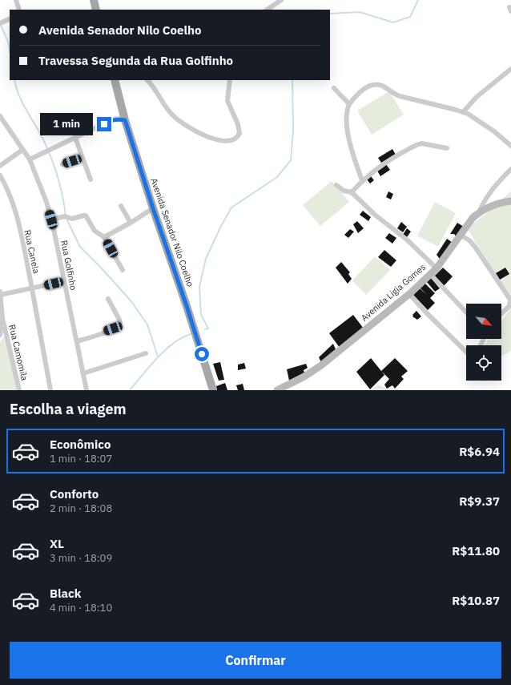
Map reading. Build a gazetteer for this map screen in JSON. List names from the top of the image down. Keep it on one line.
{"streets":{"main road":["Avenida Senador Nilo Coelho"],"street":["Rua Canela","Rua Golfinho","Avenida Ligia Gomes","Rua Camomila"]},"north":"bottom right","page":{"banner":["Avenida Senador Nilo Coelho","Travessa Segunda da Rua Golfinho"],"bubble":"1 min","heading":"Escolha a viagem","list":[{"name":"Econômico","note":"1 min · 18:07","value":"R$6.94"},{"name":"Conforto","note":"2 min · 18:08","value":"R$9.37"},{"name":"XL","note":"3 min · 18:09","value":"R$11.80"},{"name":"Black","note":"4 min · 18:10","value":"R$10.87"}],"buttons":"Confirmar"}}
